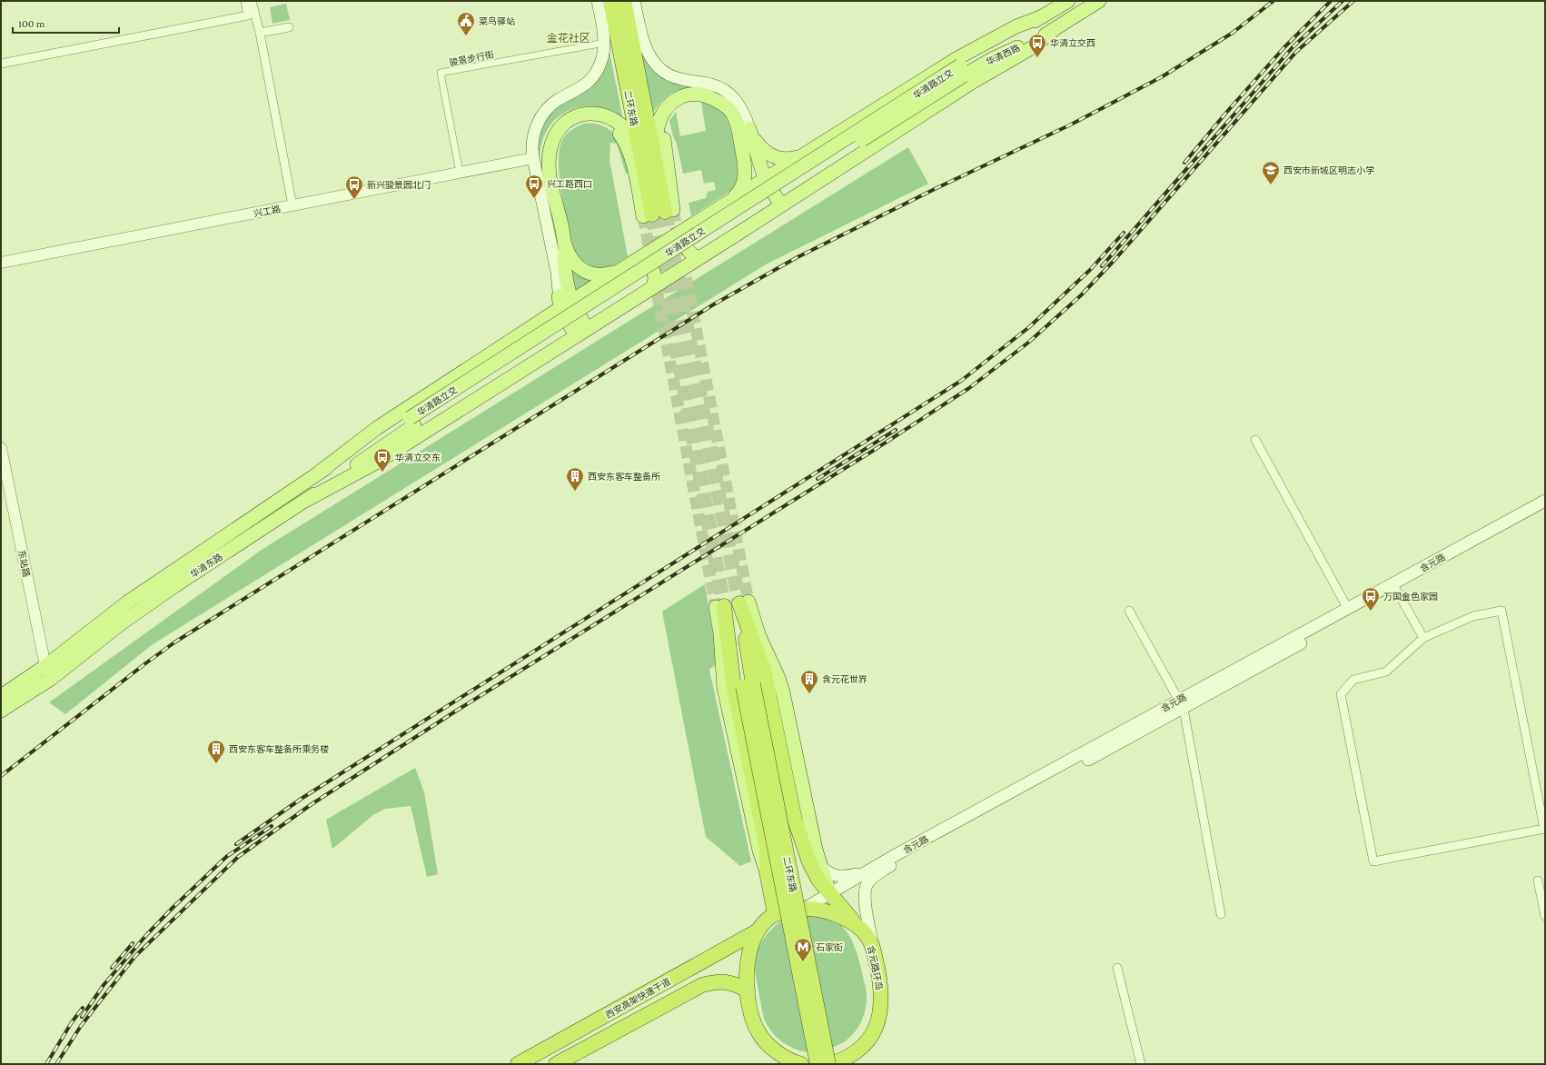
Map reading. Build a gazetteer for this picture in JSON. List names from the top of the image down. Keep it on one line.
{"streets":{"highway":["二环东路","含元路环岛","西安高架快速干道"],"main road":["华清西路","华清路立交","含元路","华清东路"],"street":["骏景步行街","兴工路","东站路"]},"crossings":[["华清西路","华清路立交"],["骏景步行街","兴工路"],["华清路立交","华清东路"],["二环东路","含元路环岛"],["含元路","含元路环岛"],["东站路","华清东路"],["含元路环岛","西安高架快速干道"]],"districts":["金花社区"],"places":{"public building":["菜鸟驿站"],"bus stop":["华清立交西","兴工路西口","新兴骏景园北门","华清立交东","万国金色家园"],"school or university":["西安市新城区明志小学"],"building":["西安东客车整备所","含元花世界","西安东客车整备所乘务楼"],"metro station":["石家街"]},"scale_bar":"100 m"}
